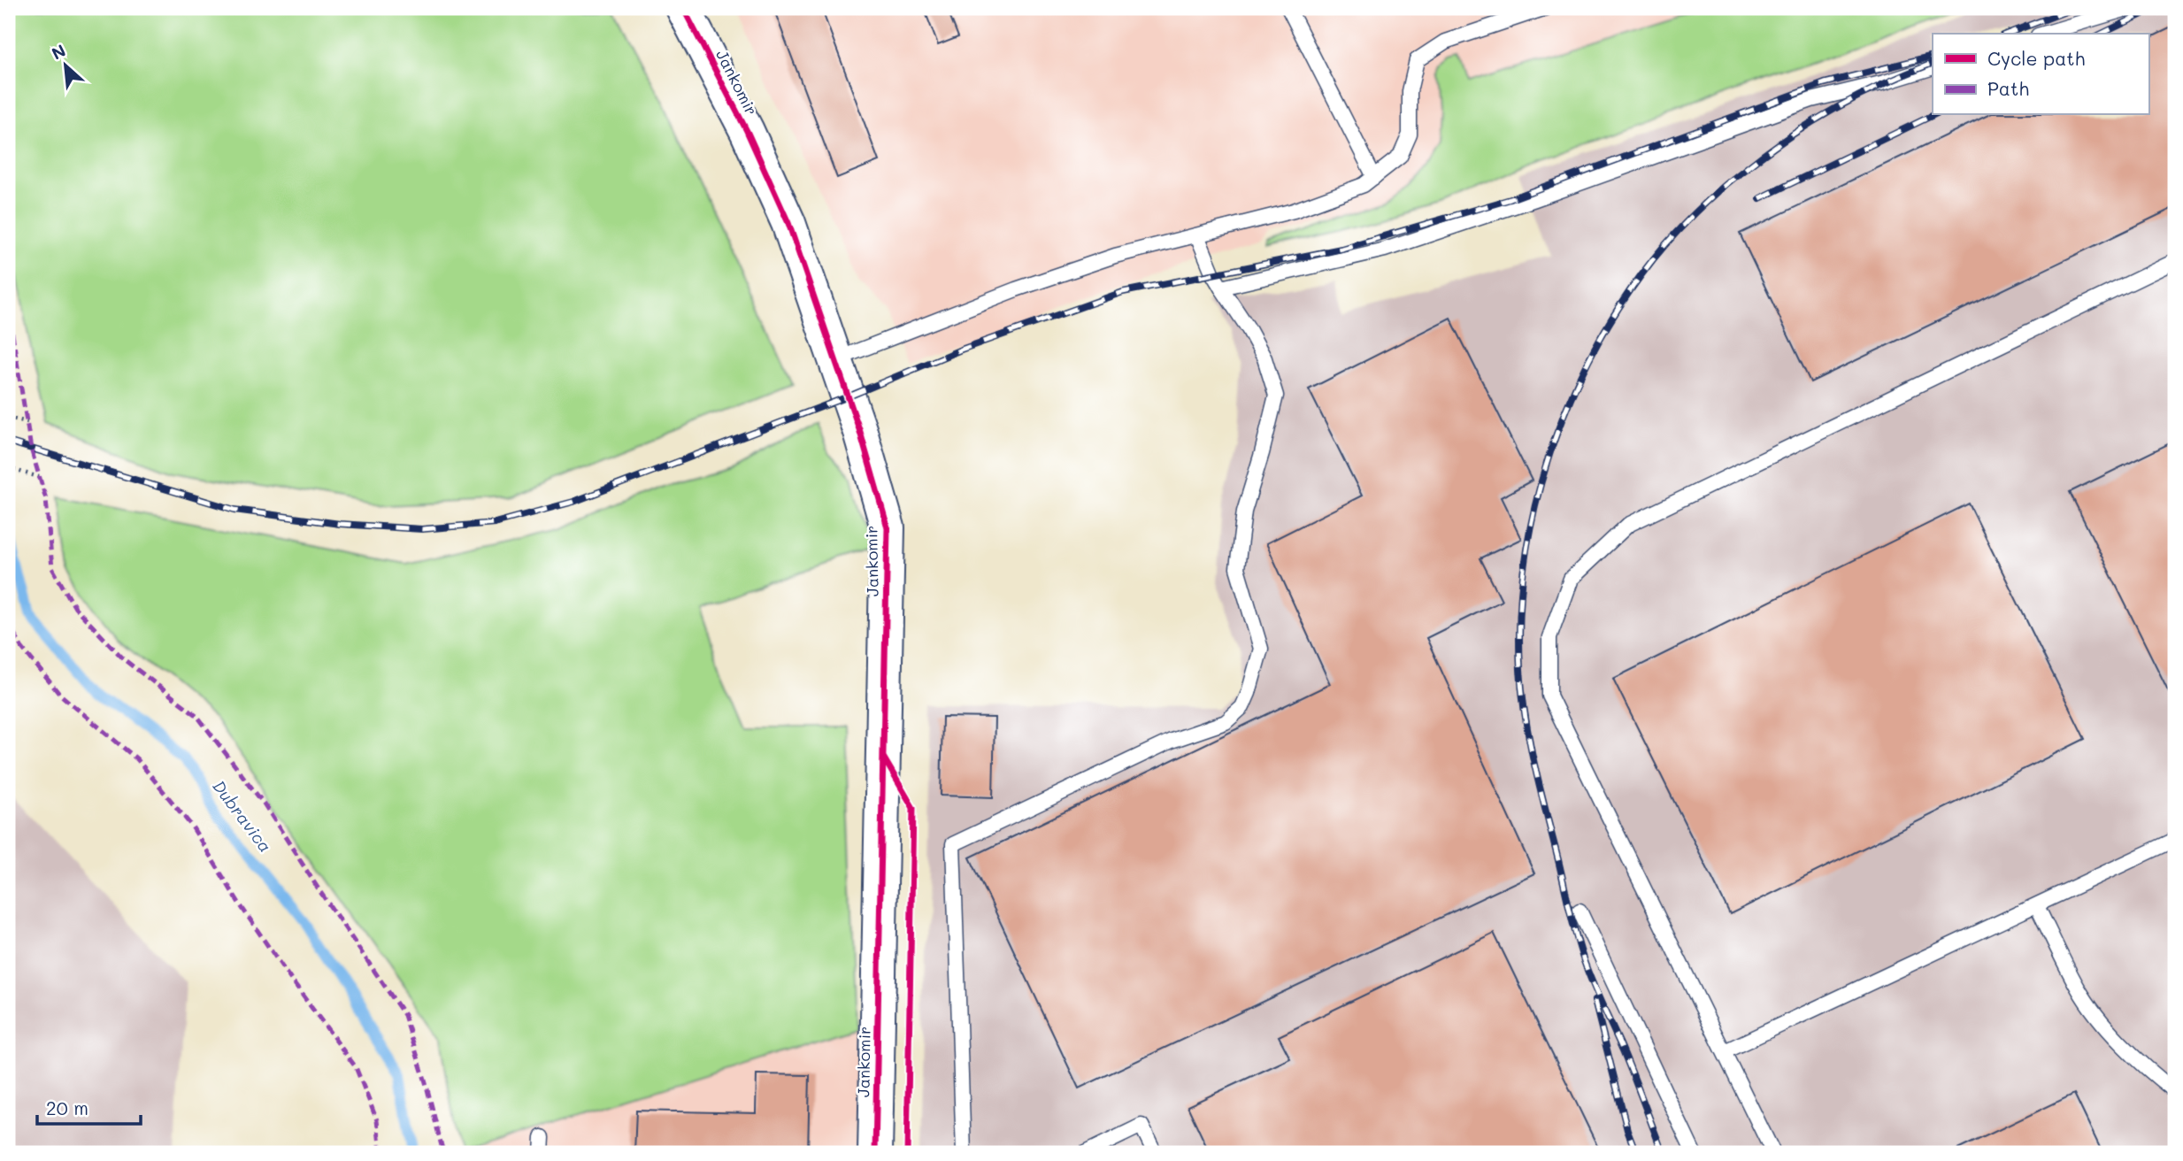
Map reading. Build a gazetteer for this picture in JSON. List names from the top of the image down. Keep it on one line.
{"streets":{"street":["Jankomir"]},"water":["Dubravica"],"legend":["Cycle path","Path"],"scale_bar":"20 m","north":"top left"}
